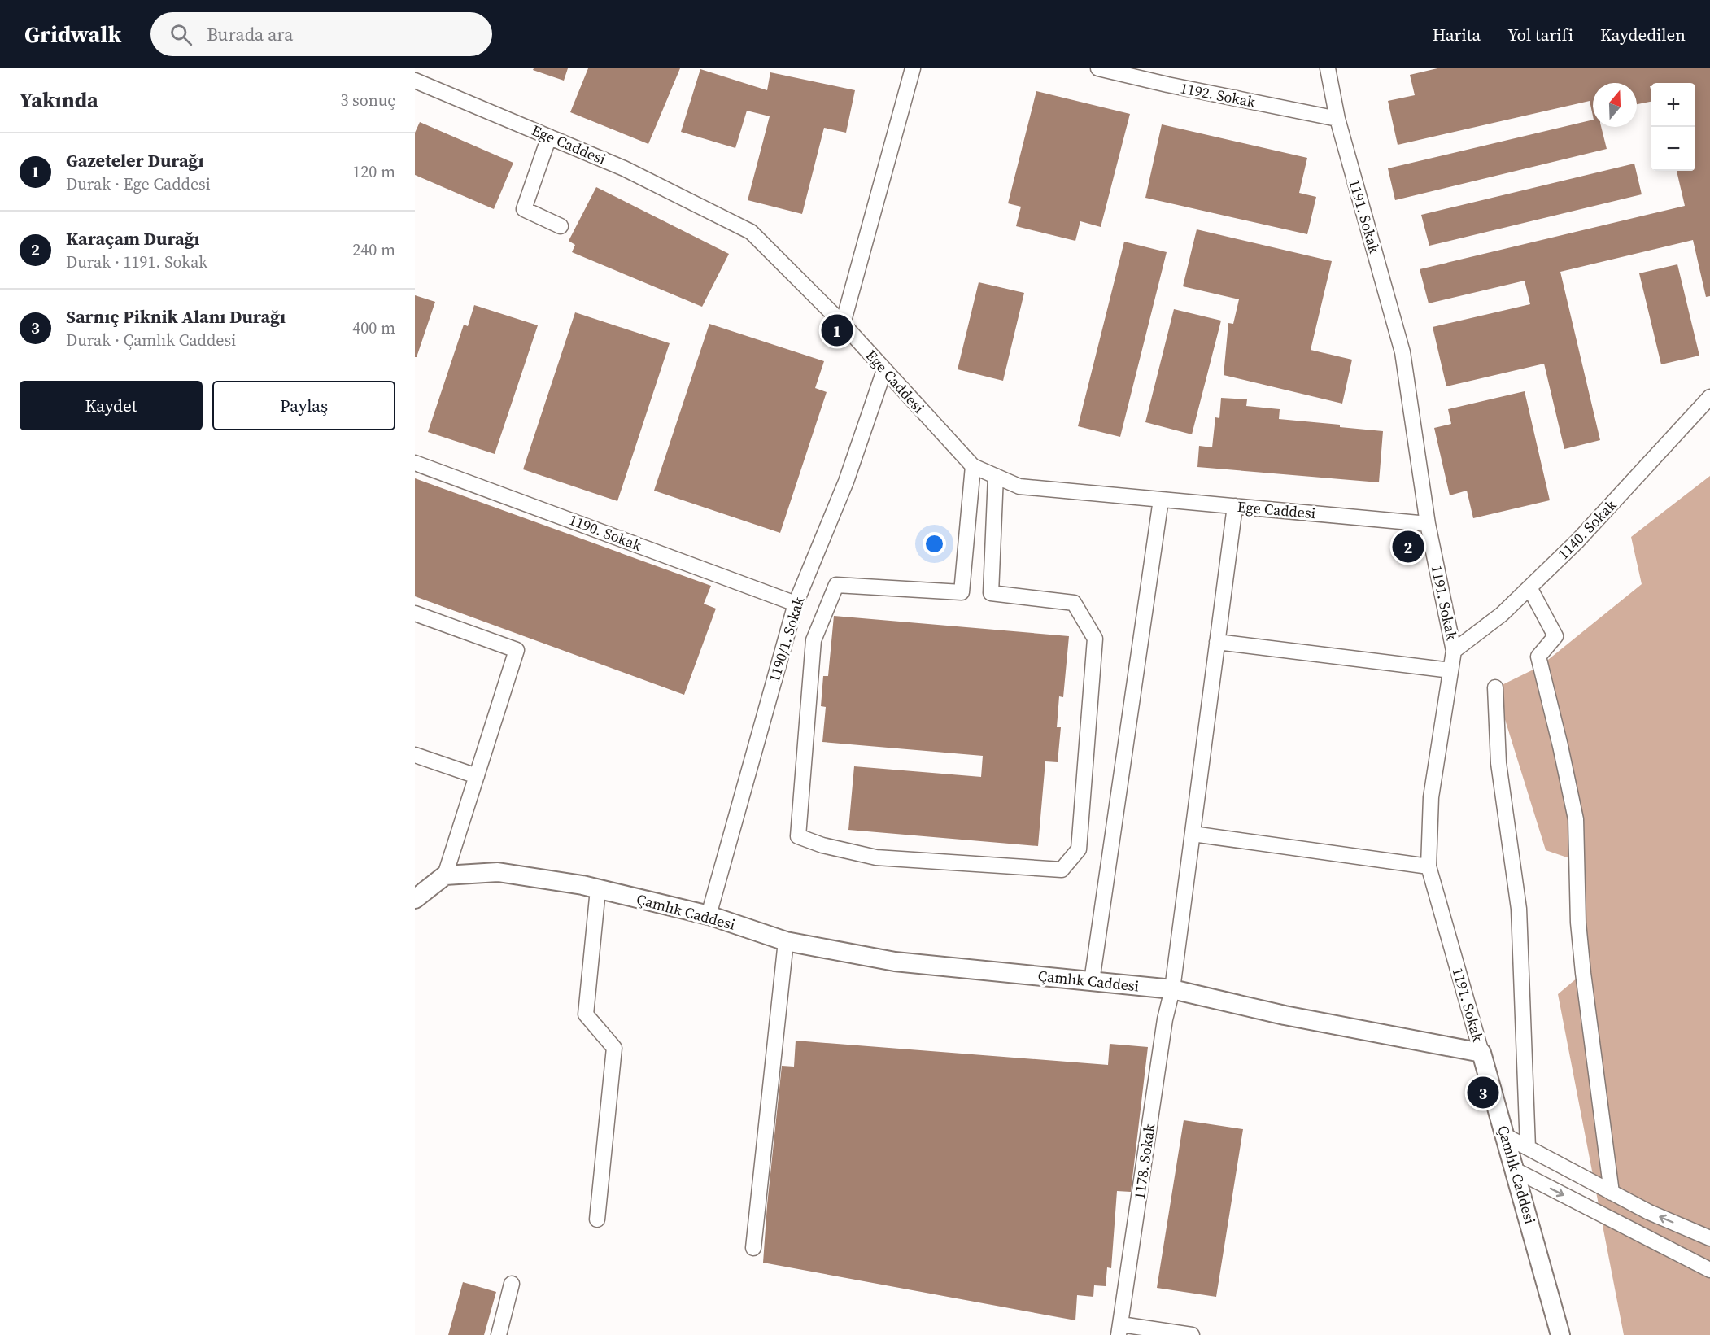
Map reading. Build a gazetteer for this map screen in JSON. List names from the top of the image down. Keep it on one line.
{"streets":{"main road":["Çamlık Caddesi"],"street":["1192. Sokak","Ege Caddesi","1191. Sokak","1140. Sokak","1190. Sokak","1190/1. Sokak","1178. Sokak"]},"crossings":[["1192. Sokak","1191. Sokak"],["Ege Caddesi","1191. Sokak"],["Ege Caddesi","1190/1. Sokak"],["Ege Caddesi","1178. Sokak"],["1191. Sokak","1140. Sokak"],["1191. Sokak","Çamlık Caddesi"],["1190. Sokak","1190/1. Sokak"],["1190/1. Sokak","Çamlık Caddesi"],["Çamlık Caddesi","1178. Sokak"]],"north":"top","page":{"header":"Gridwalk","search":"Burada ara","nav":["Harita","Yol tarifi","Kaydedilen"],"heading":["Yakında","3 sonuç"],"map_buttons":["+","−"],"list":[{"mark":"1","name":"Gazeteler Durağı","note":"Durak · Ege Caddesi","value":"120 m"},{"mark":"2","name":"Karaçam Durağı","note":"Durak · 1191. Sokak","value":"240 m"},{"mark":"3","name":"Sarnıç Piknik Alanı Durağı","note":"Durak · Çamlık Caddesi","value":"400 m"}],"pins":["1","2","3"],"buttons":["Kaydet","Paylaş"]}}
